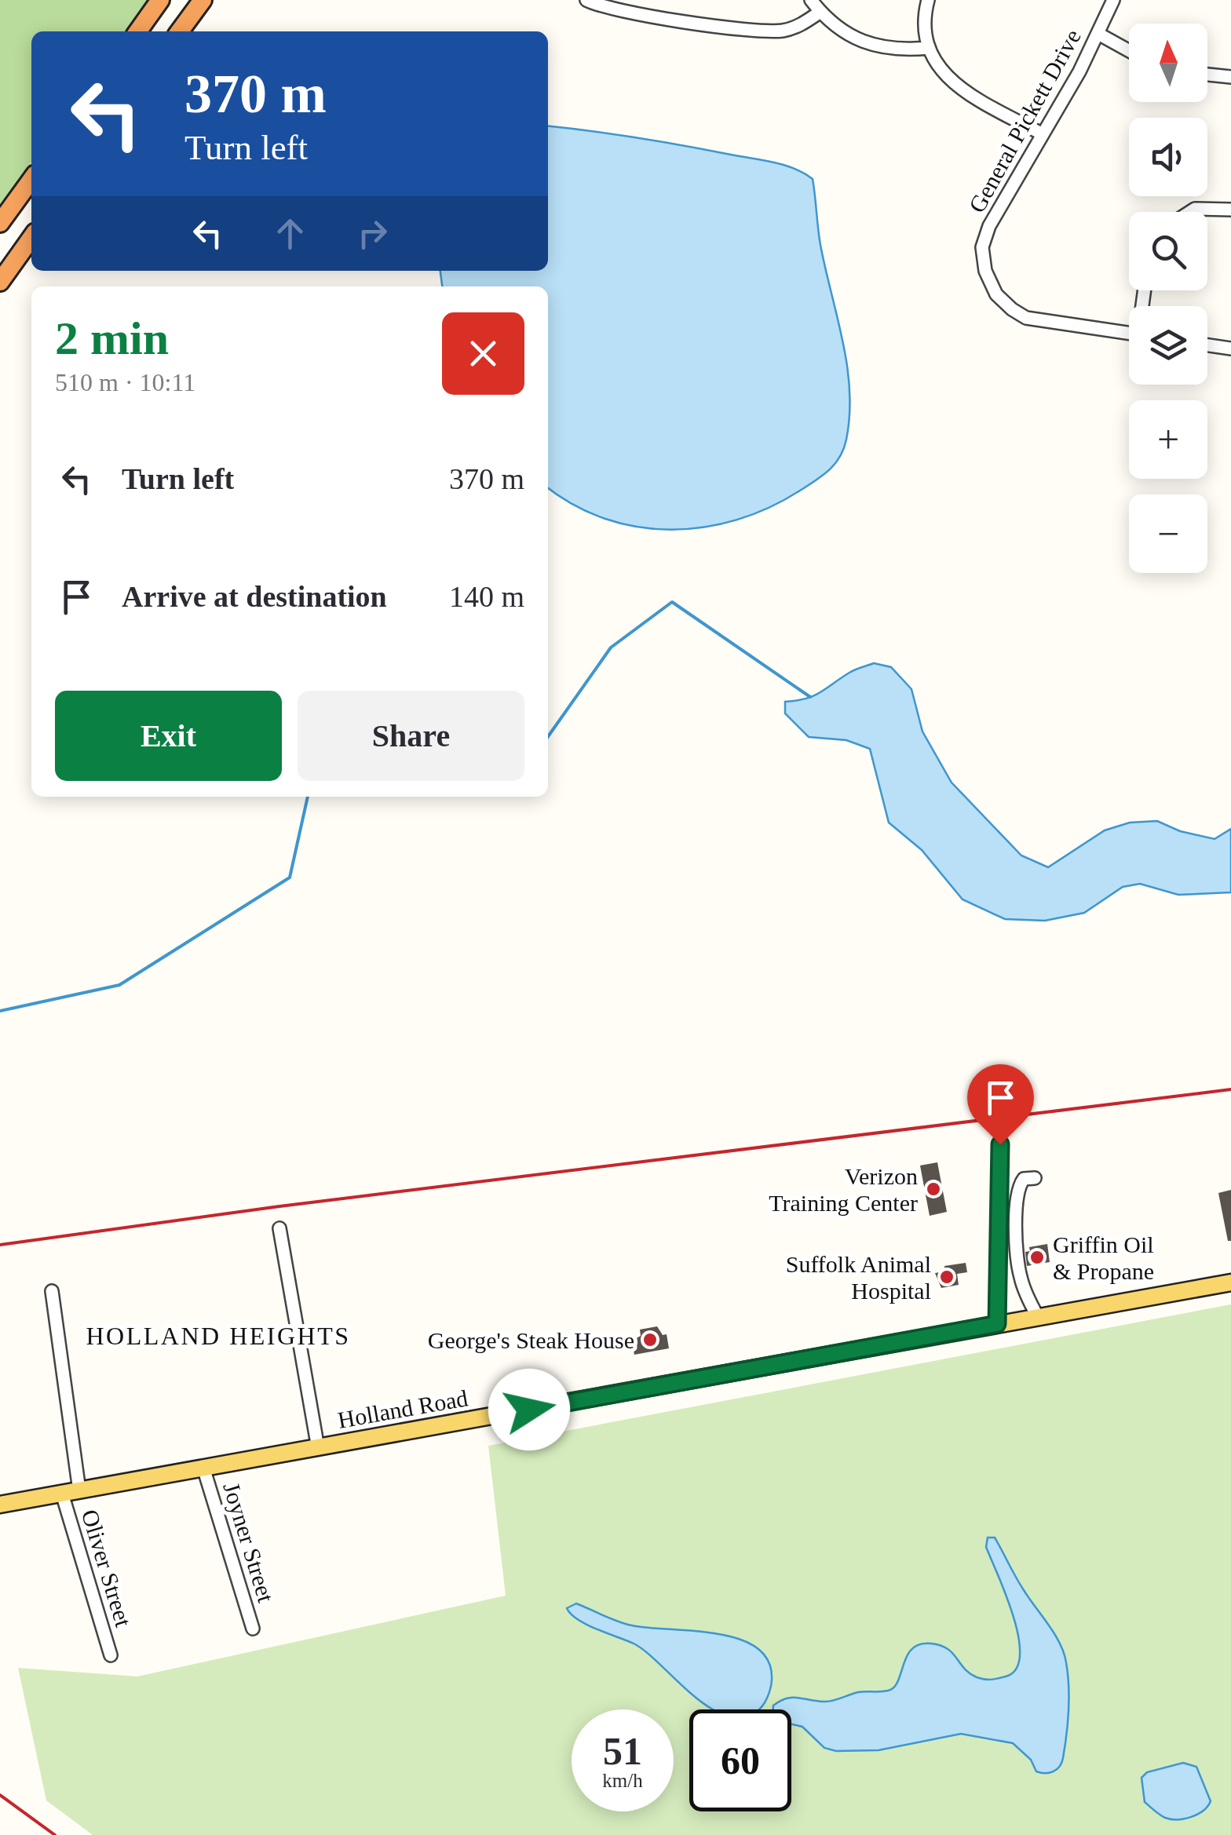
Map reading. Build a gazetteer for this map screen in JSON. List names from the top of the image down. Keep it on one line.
{"streets":{"main road":["Holland Road"],"street":["General Pickett Drive","Joyner Street","Oliver Street"]},"crossings":[["Holland Road","Joyner Street"],["Holland Road","Oliver Street"]],"districts":["HOLLAND HEIGHTS"],"places":["Verizon Training Center","Griffin Oil & Propane","Suffolk Animal Hospital","George's Steak House"],"north":"top","page":{"map_buttons":["+","−"],"turn":["370 m","Turn left"],"heading":["2 min","510 m · 10:11"],"list":[{"name":"Turn left","value":"370 m"},{"name":"Arrive at destination","value":"140 m"}],"buttons":["Exit","Share"],"speed":"51 km/h","limit":"60"}}
